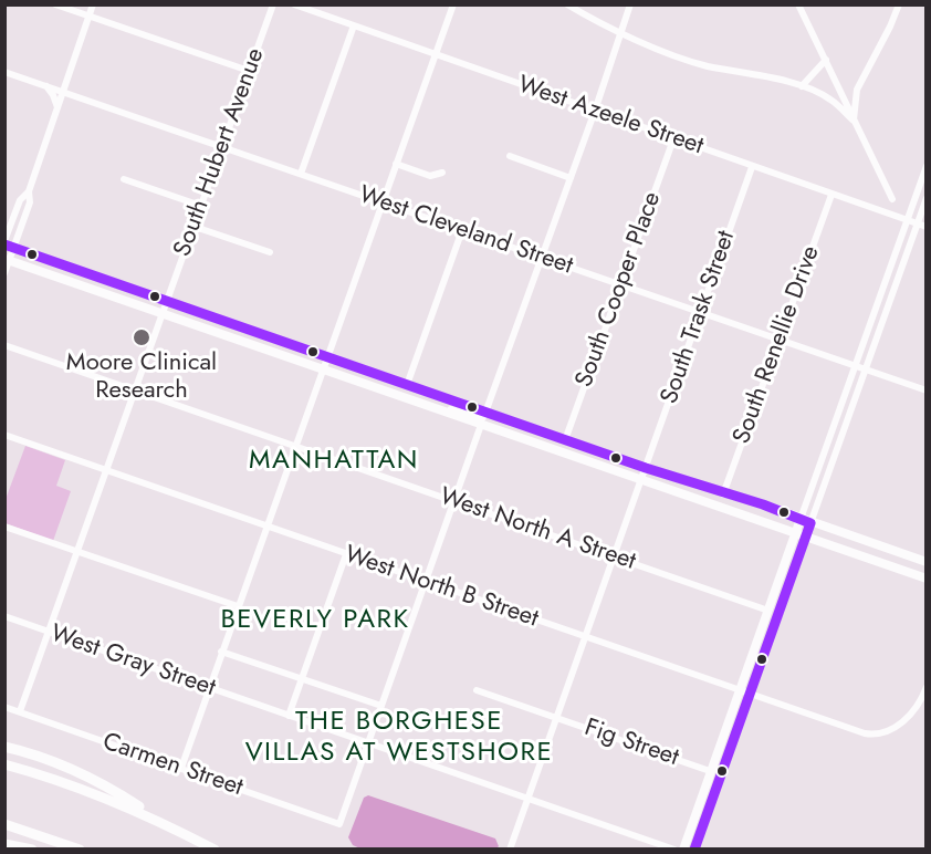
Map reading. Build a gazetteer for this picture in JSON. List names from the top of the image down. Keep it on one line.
{"streets":{"street":["West Azeele Street","South Hubert Avenue","West Cleveland Street","South Cooper Place","South Trask Street","South Renellie Drive","West North A Street","West North B Street","West Gray Street","Fig Street","Carmen Street"]},"crossings":[["West Azeele Street","South Cooper Place"],["West Azeele Street","South Trask Street"],["West Azeele Street","South Renellie Drive"],["South Hubert Avenue","West Cleveland Street"],["South Hubert Avenue","West North A Street"],["South Hubert Avenue","West North B Street"],["South Hubert Avenue","West Gray Street"],["South Hubert Avenue","Carmen Street"],["West Cleveland Street","South Cooper Place"],["West Cleveland Street","South Trask Street"],["West Cleveland Street","South Renellie Drive"],["South Trask Street","West North A Street"],["South Trask Street","West North B Street"],["South Trask Street","West Gray Street"],["South Trask Street","Fig Street"],["West Gray Street","Carmen Street"]],"districts":["MANHATTAN","BEVERLY PARK","THE BORGHESE VILLAS AT WESTSHORE"],"places":["Moore Clinical Research"]}
